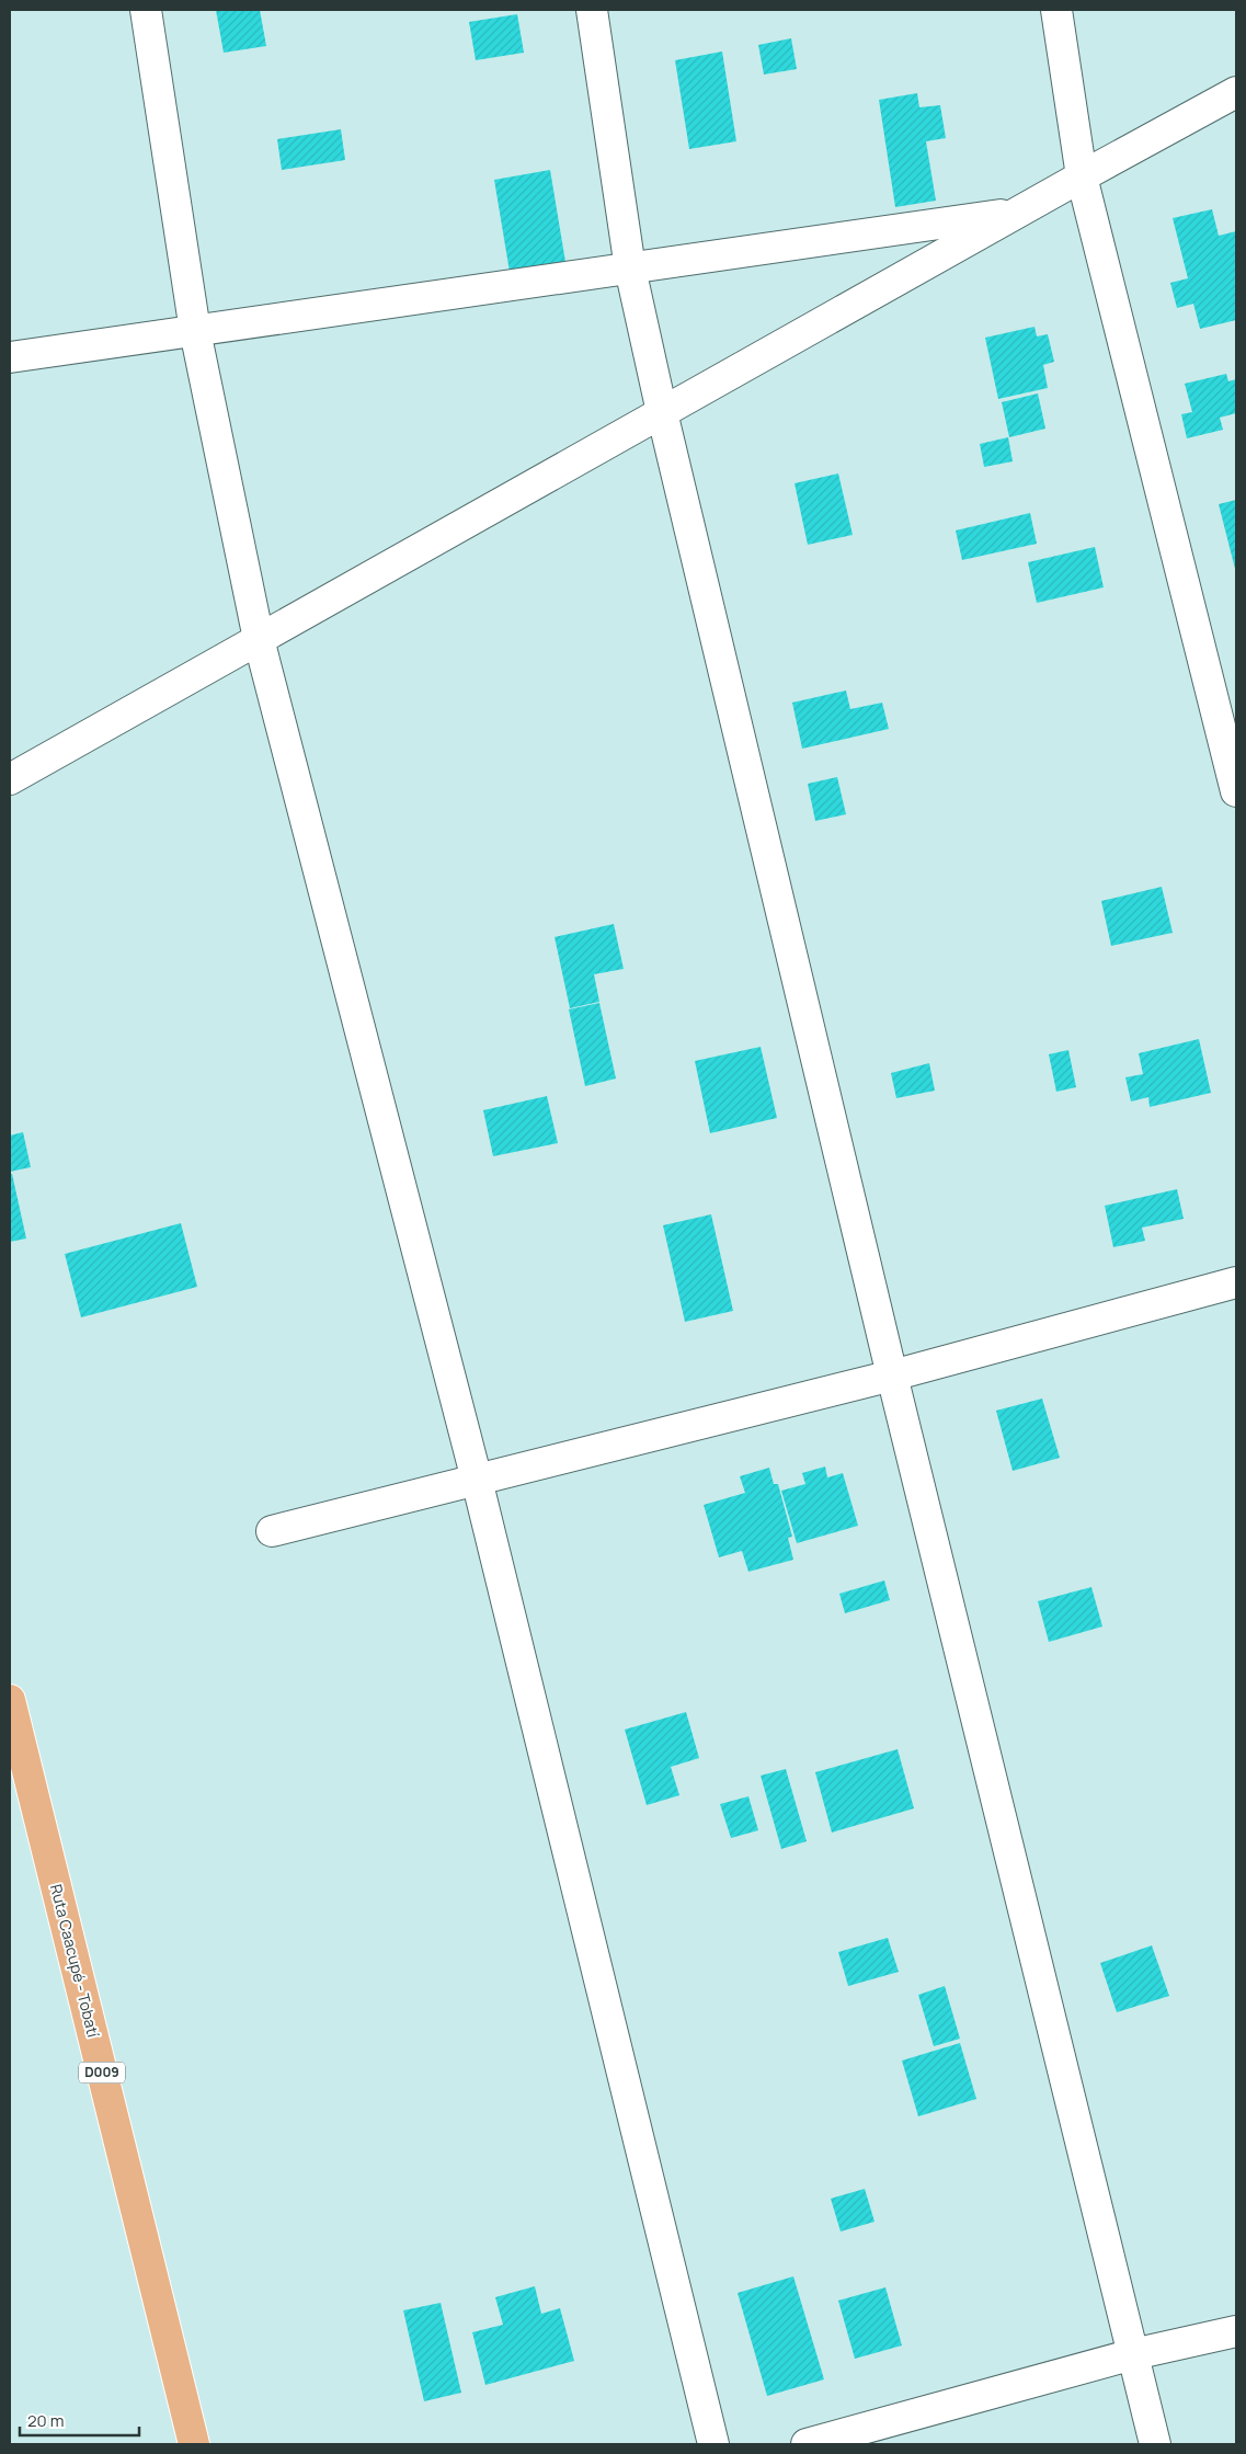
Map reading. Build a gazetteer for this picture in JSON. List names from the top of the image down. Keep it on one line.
{"streets":{"main road":["Ruta Caacupé - Tobatí","D009"]},"scale_bar":"20 m"}
